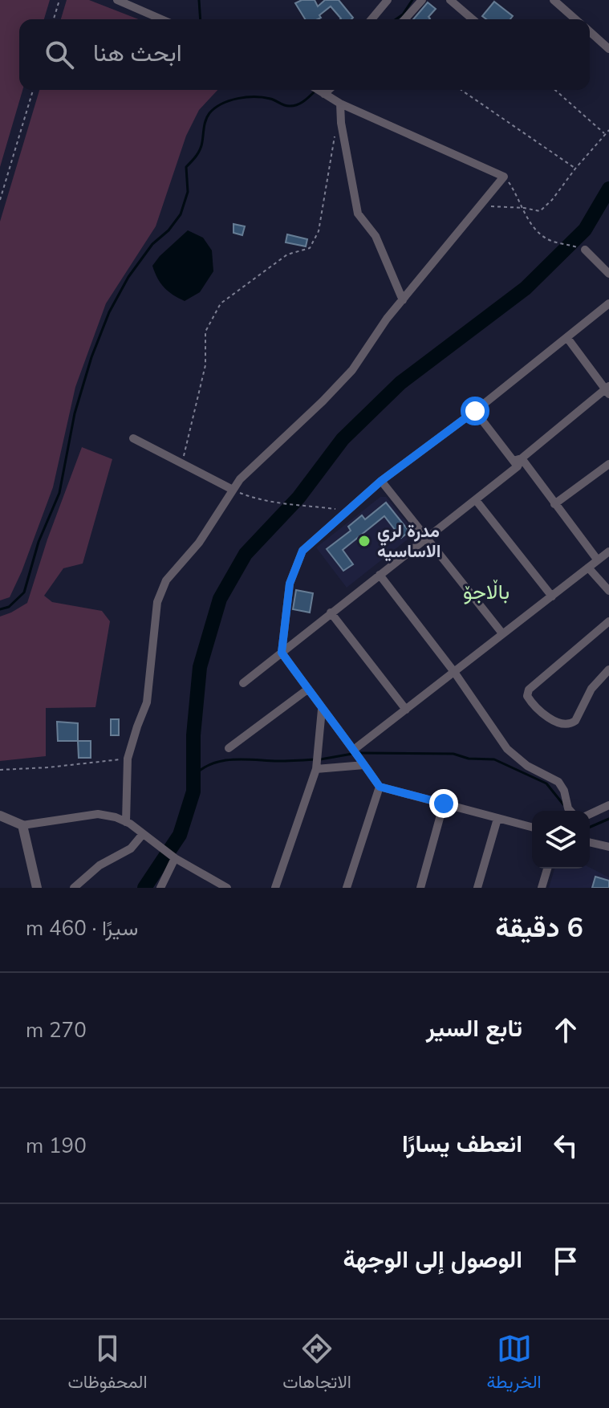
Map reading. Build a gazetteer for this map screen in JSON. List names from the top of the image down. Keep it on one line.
{"districts":["باڵاجۆ"],"places":["مدرة لري الاساسیه"],"page":{"search":"ابحث هنا","heading":["6 دقيقة","سيرًا · 460 m"],"list":[["تابع السير","270 m"],["انعطف يسارًا","190 m"],"الوصول إلى الوجهة"],"nav":["الخريطة","الاتجاهات","المحفوظات"]}}
